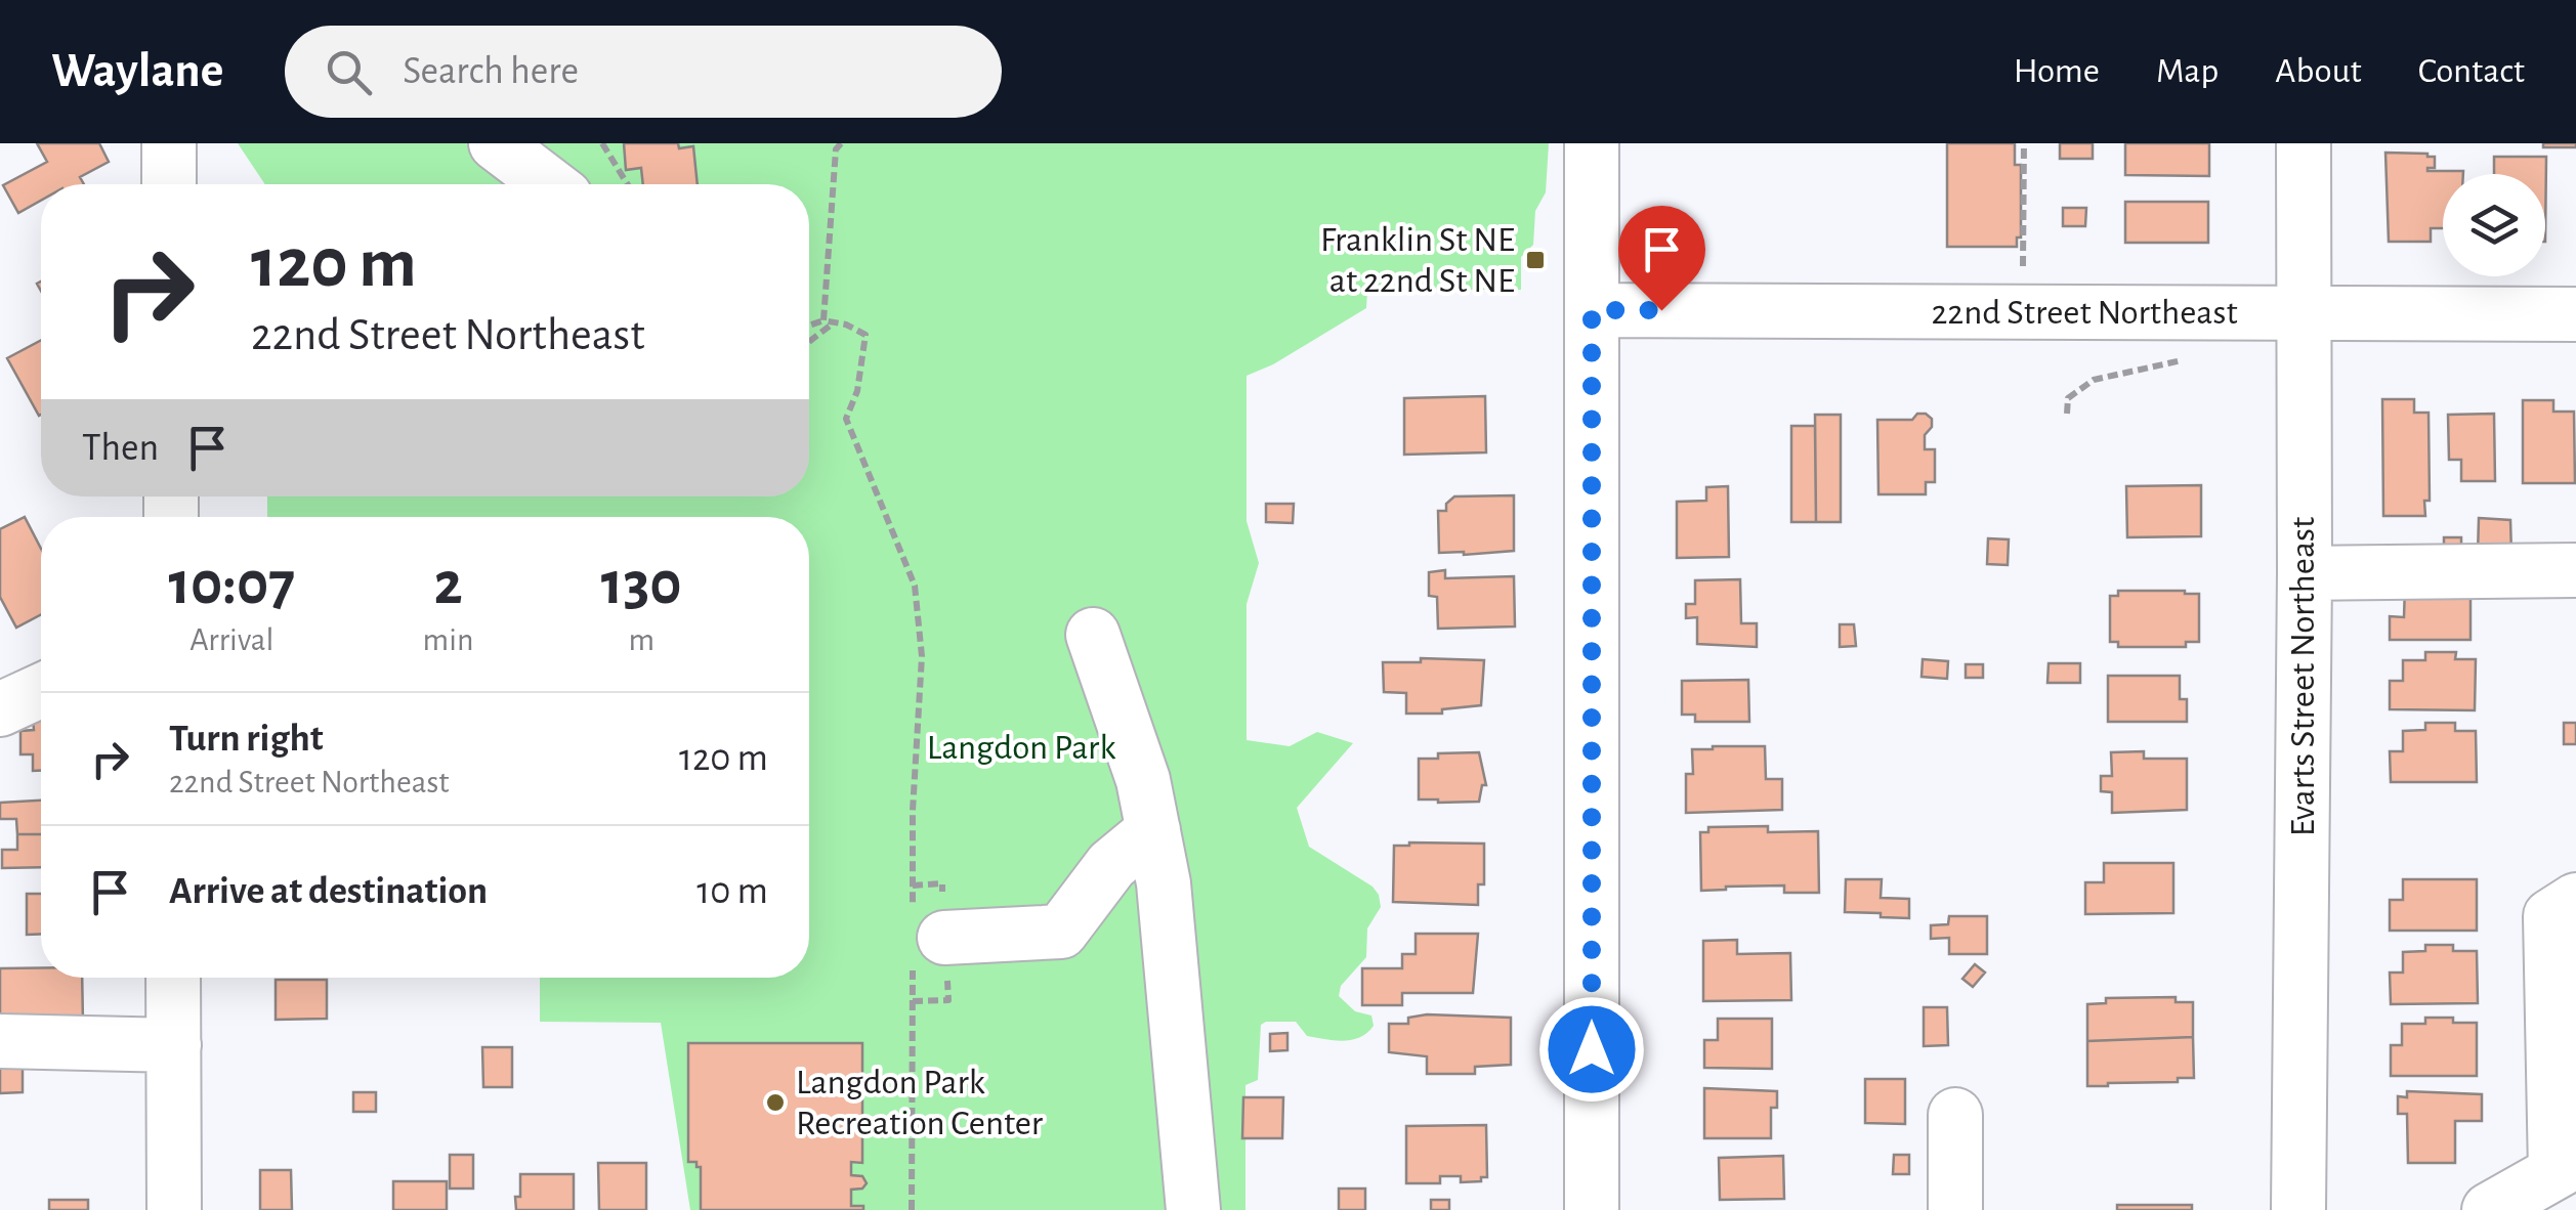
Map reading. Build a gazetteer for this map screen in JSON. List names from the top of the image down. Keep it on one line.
{"streets":{"street":["22nd Street Northeast","Evarts Street Northeast"]},"crossings":[["22nd Street Northeast","Evarts Street Northeast"]],"parks":["Langdon Park"],"places":{"transit":["Franklin St NE at 22nd St NE"],"other":["Langdon Park Recreation Center"]},"page":{"header":"Waylane","search":"Search here","nav":["Home","Map","About","Contact"],"turn":["120 m","22nd Street Northeast"],"then":"Then","eta":["10:07","Arrival","2","min","130","m"],"list":[{"name":"Turn right","note":"22nd Street Northeast","value":"120 m"},{"name":"Arrive at destination","value":"10 m"}]}}
